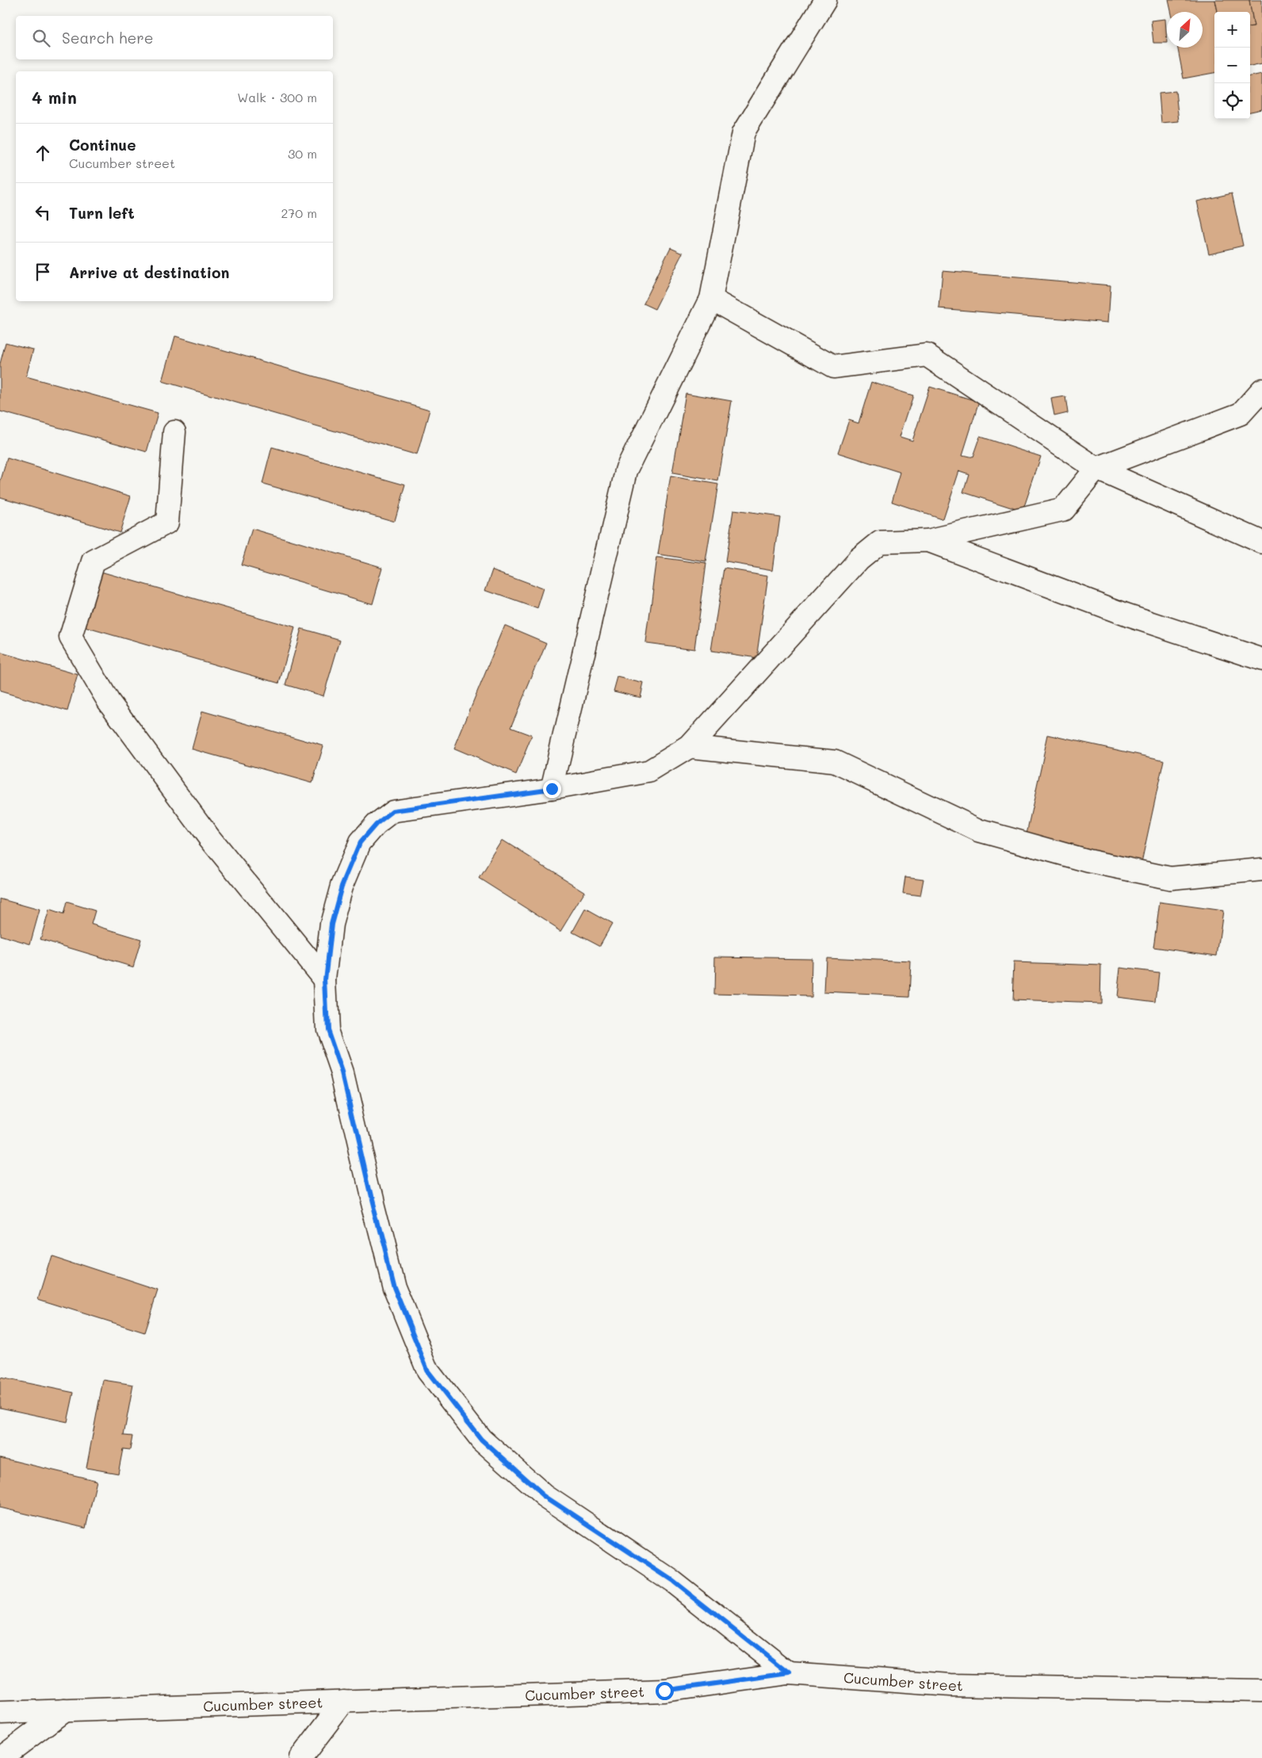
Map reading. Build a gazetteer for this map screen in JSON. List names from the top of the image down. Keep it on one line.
{"streets":{"street":["Cucumber street"]},"north":"top right","page":{"map_buttons":["+","−"],"search":"Search here","heading":["4 min","Walk · 300 m"],"list":[["Continue","Cucumber street","30 m"],["Turn left","270 m"],"Arrive at destination"]}}
